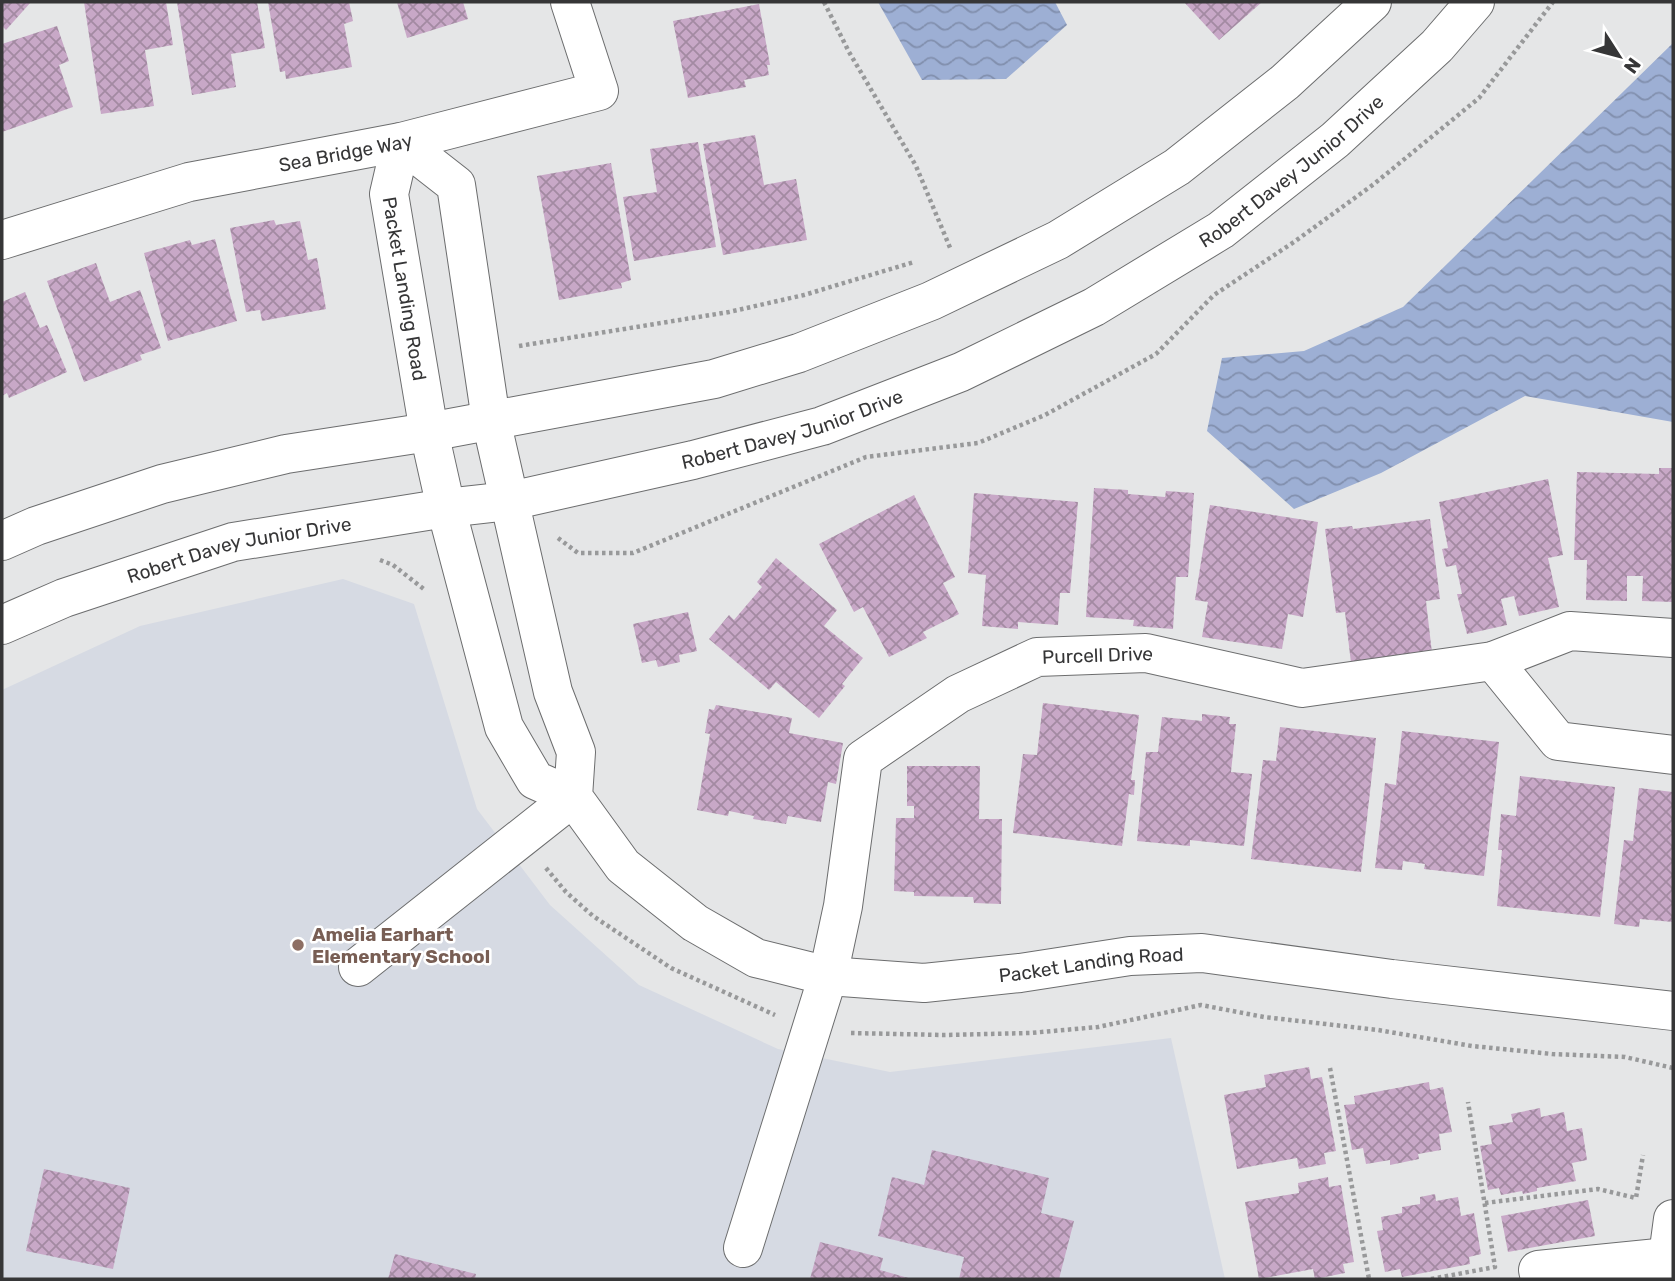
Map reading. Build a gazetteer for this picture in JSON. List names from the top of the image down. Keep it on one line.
{"streets":{"street":["Sea Bridge Way","Robert Davey Junior Drive","Packet Landing Road","Purcell Drive"]},"crossings":[["Sea Bridge Way","Packet Landing Road"],["Robert Davey Junior Drive","Packet Landing Road"],["Packet Landing Road","Purcell Drive"]],"places":["Amelia Earhart Elementary School"],"north":"bottom right"}
